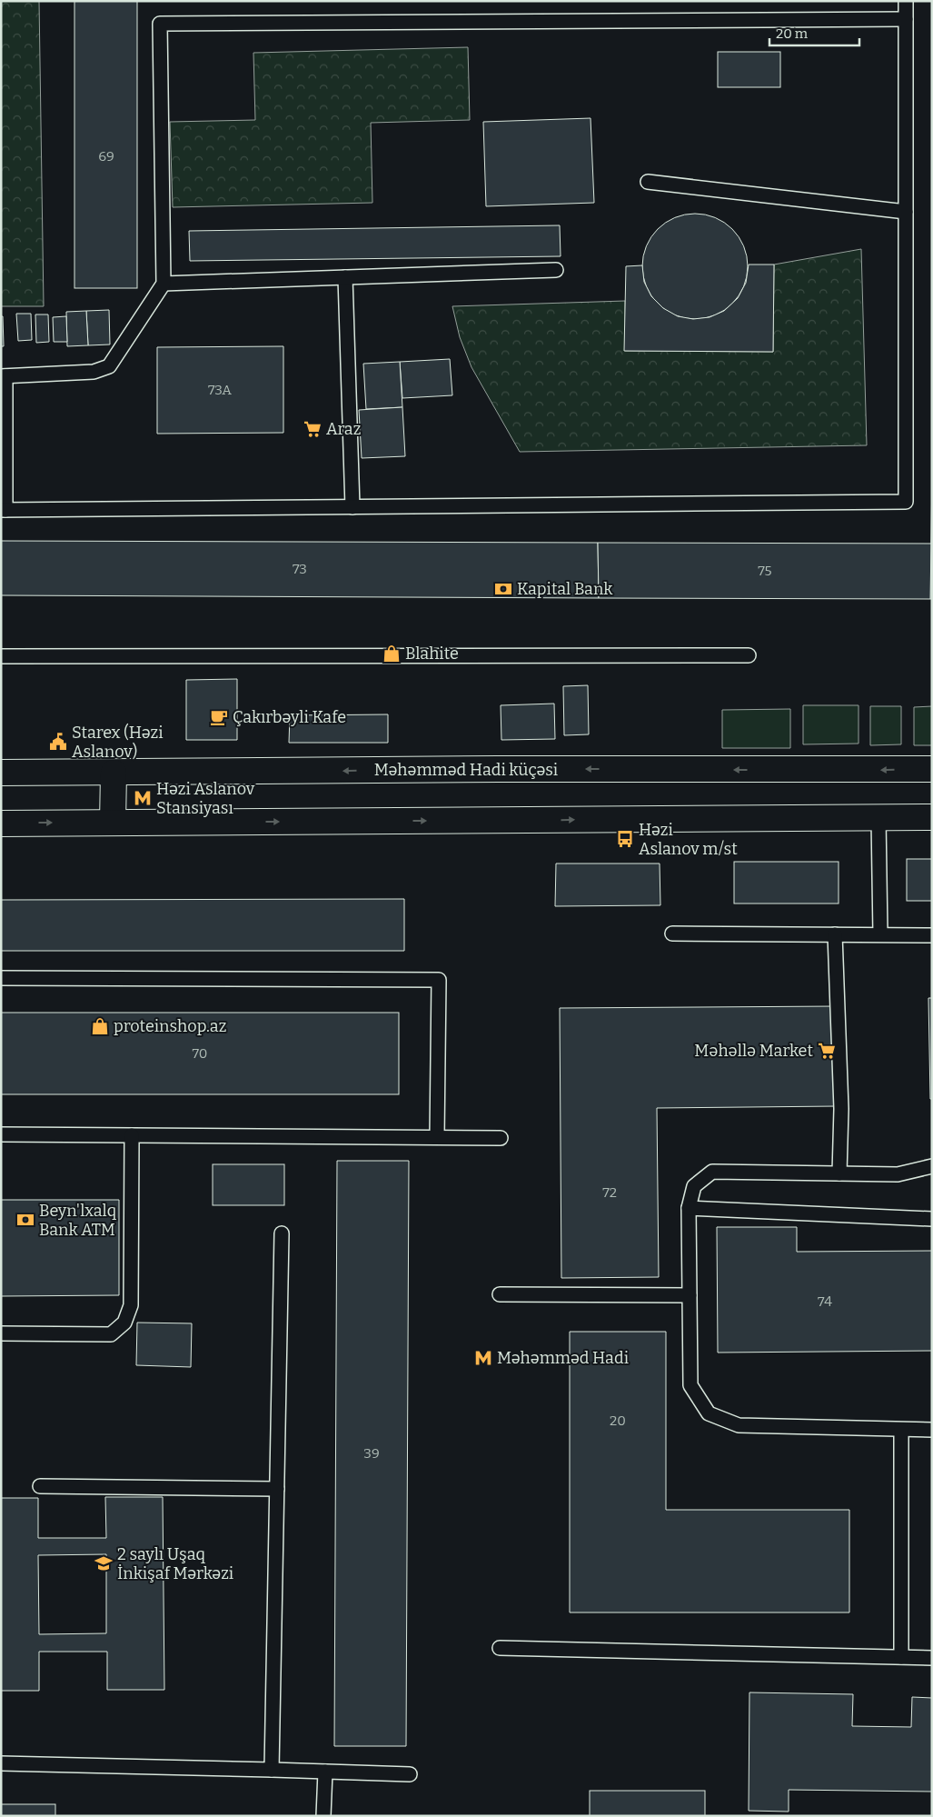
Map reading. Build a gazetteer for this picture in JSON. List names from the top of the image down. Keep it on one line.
{"streets":{"street":["Məhəmməd Hadi küçəsi"]},"places":{"supermarket":["Araz","Mәhәllә Market"],"bank":["Kapital Bank","Beyn'lxalq Bank ATM"],"shop":["Blahite","proteinshop.az"],"cafe":["Çakırbəyli Kafe"],"public building":["Starex (Həzi Aslanov)"],"metro station":["Həzi Aslanov Stansiyası","Məhəmməd Hadi"],"bus stop":["Həzi Aslanov m/st"],"school or university":["2 saylı Uşaq İnkişaf Mərkəzi"]},"house_numbers":["69","73A","73","75","70","72","74","20","39"],"scale_bar":"20 m"}
